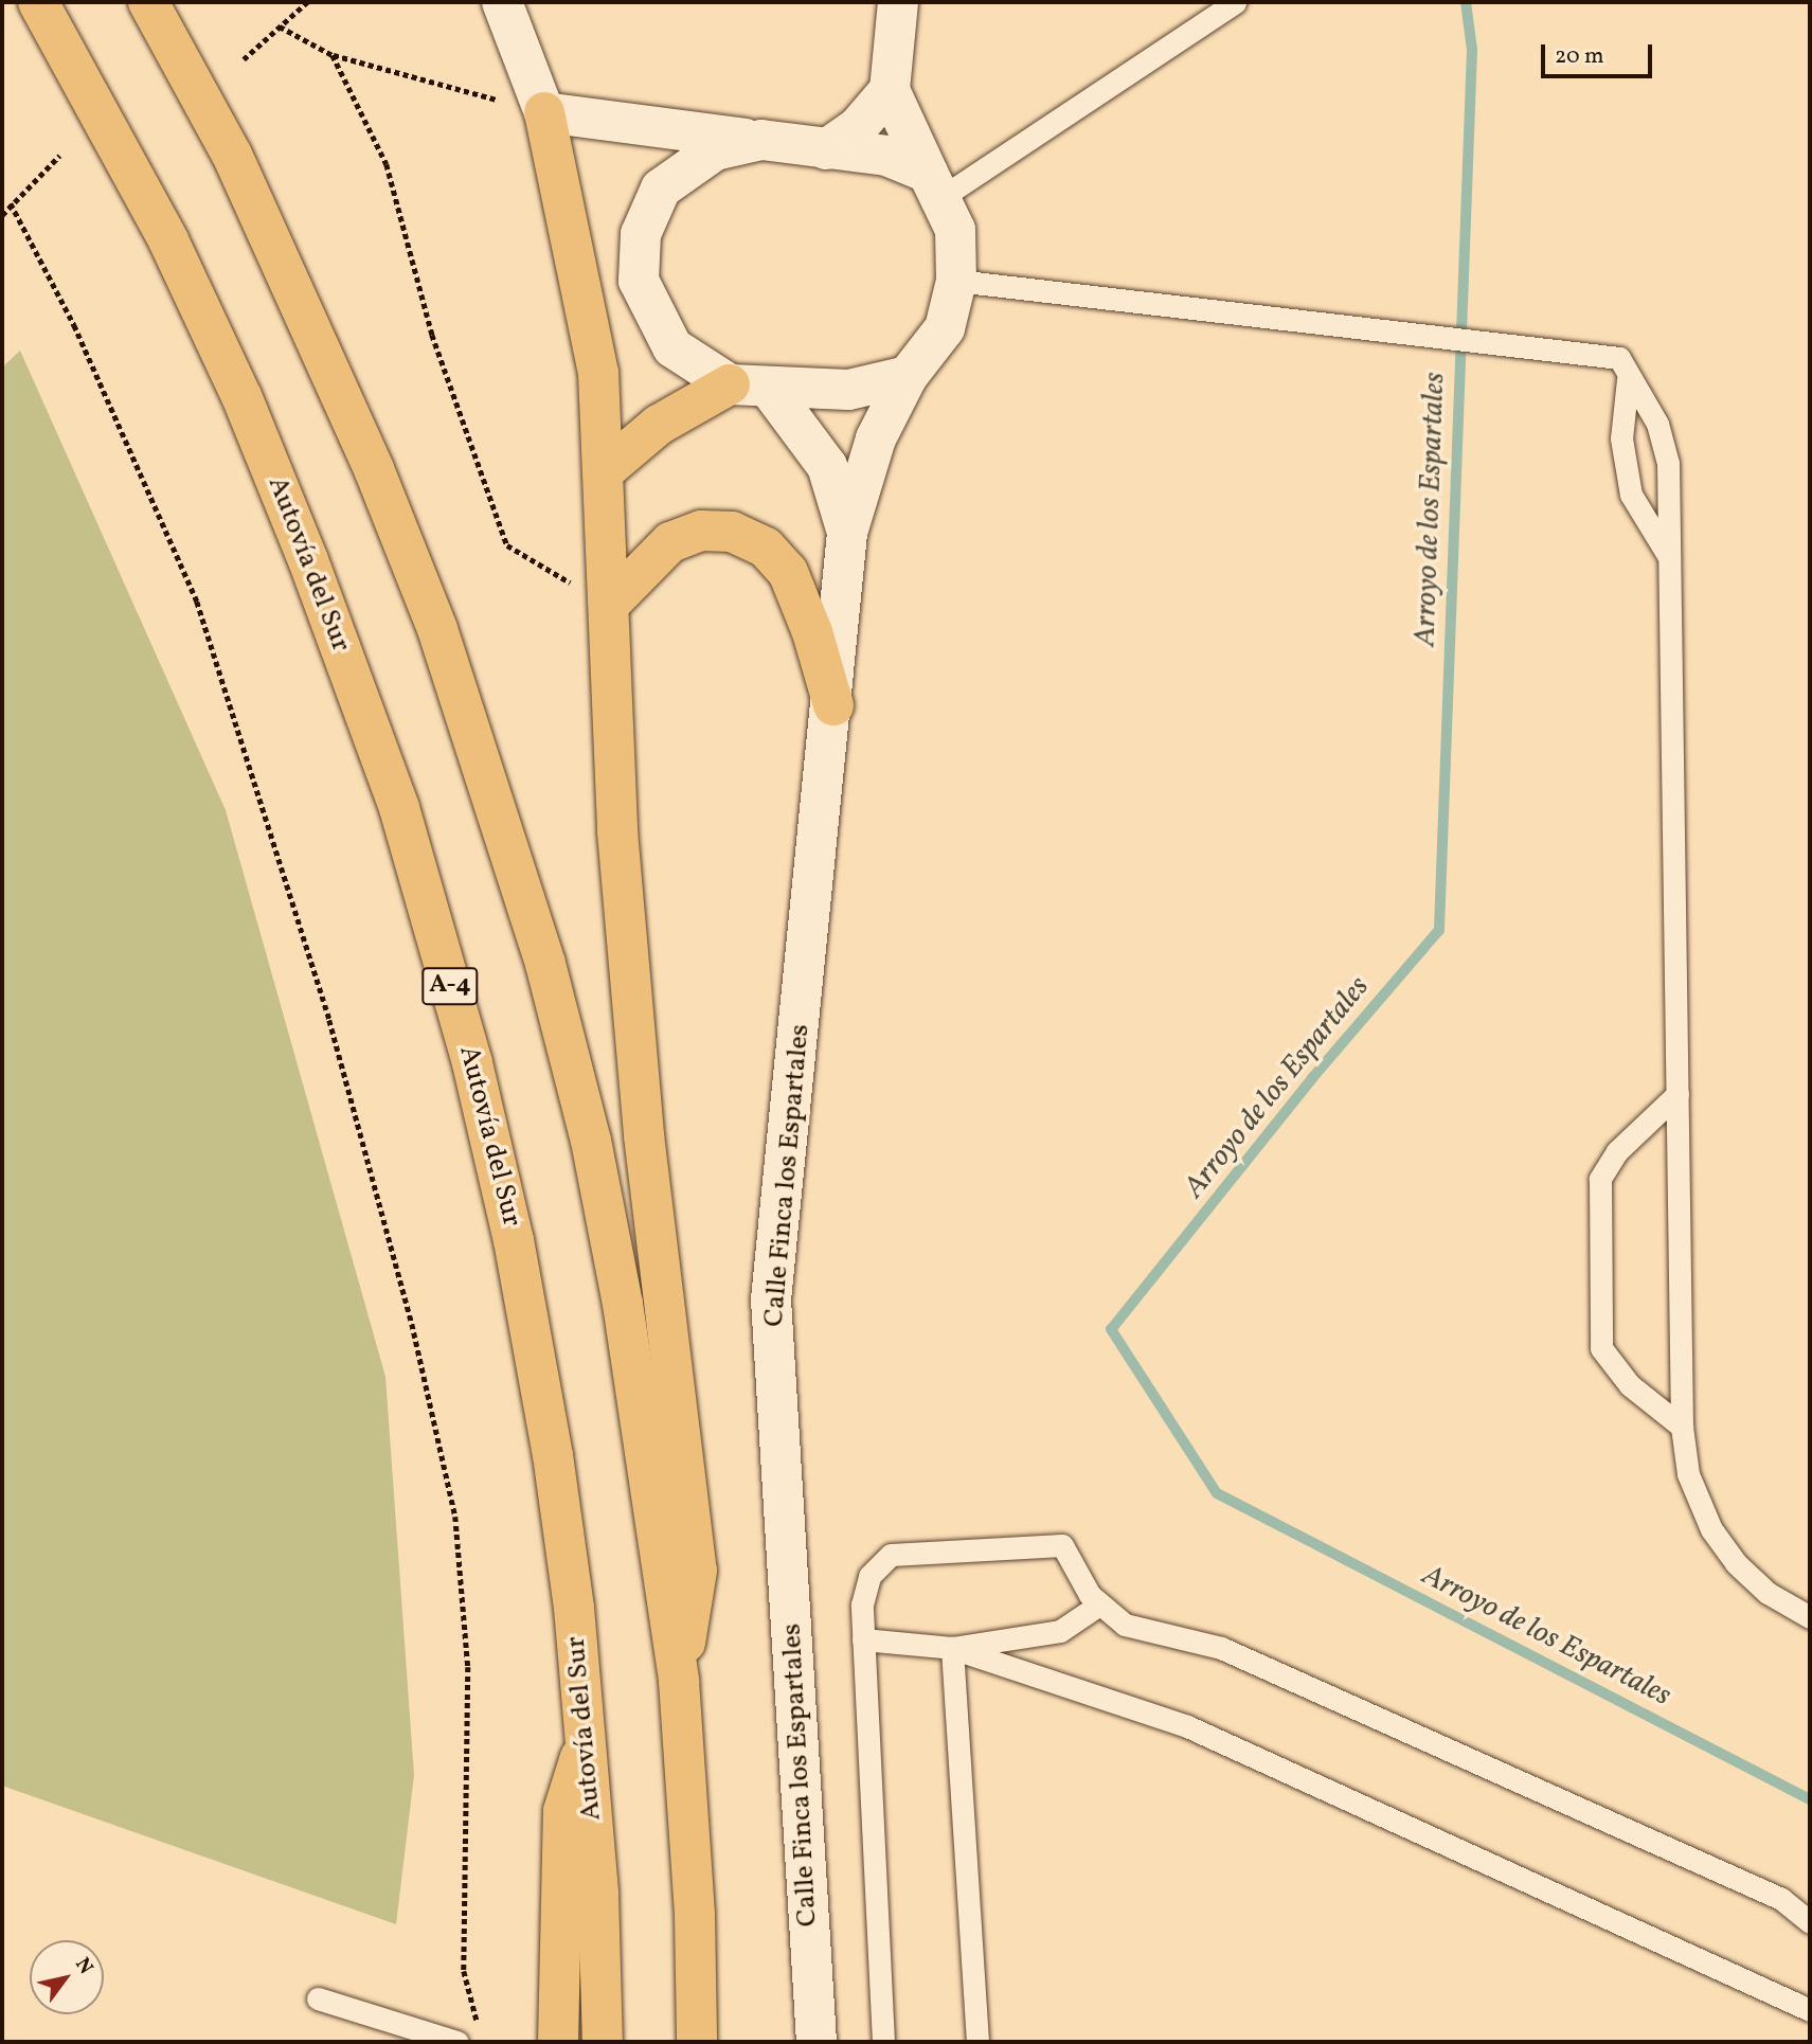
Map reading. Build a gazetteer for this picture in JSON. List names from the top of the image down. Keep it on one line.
{"streets":{"highway":["Autovía del Sur","A-4"],"street":["Calle Finca los Espartales"]},"water":["Arroyo de los Espartales"],"scale_bar":"20 m","north":"top right"}
